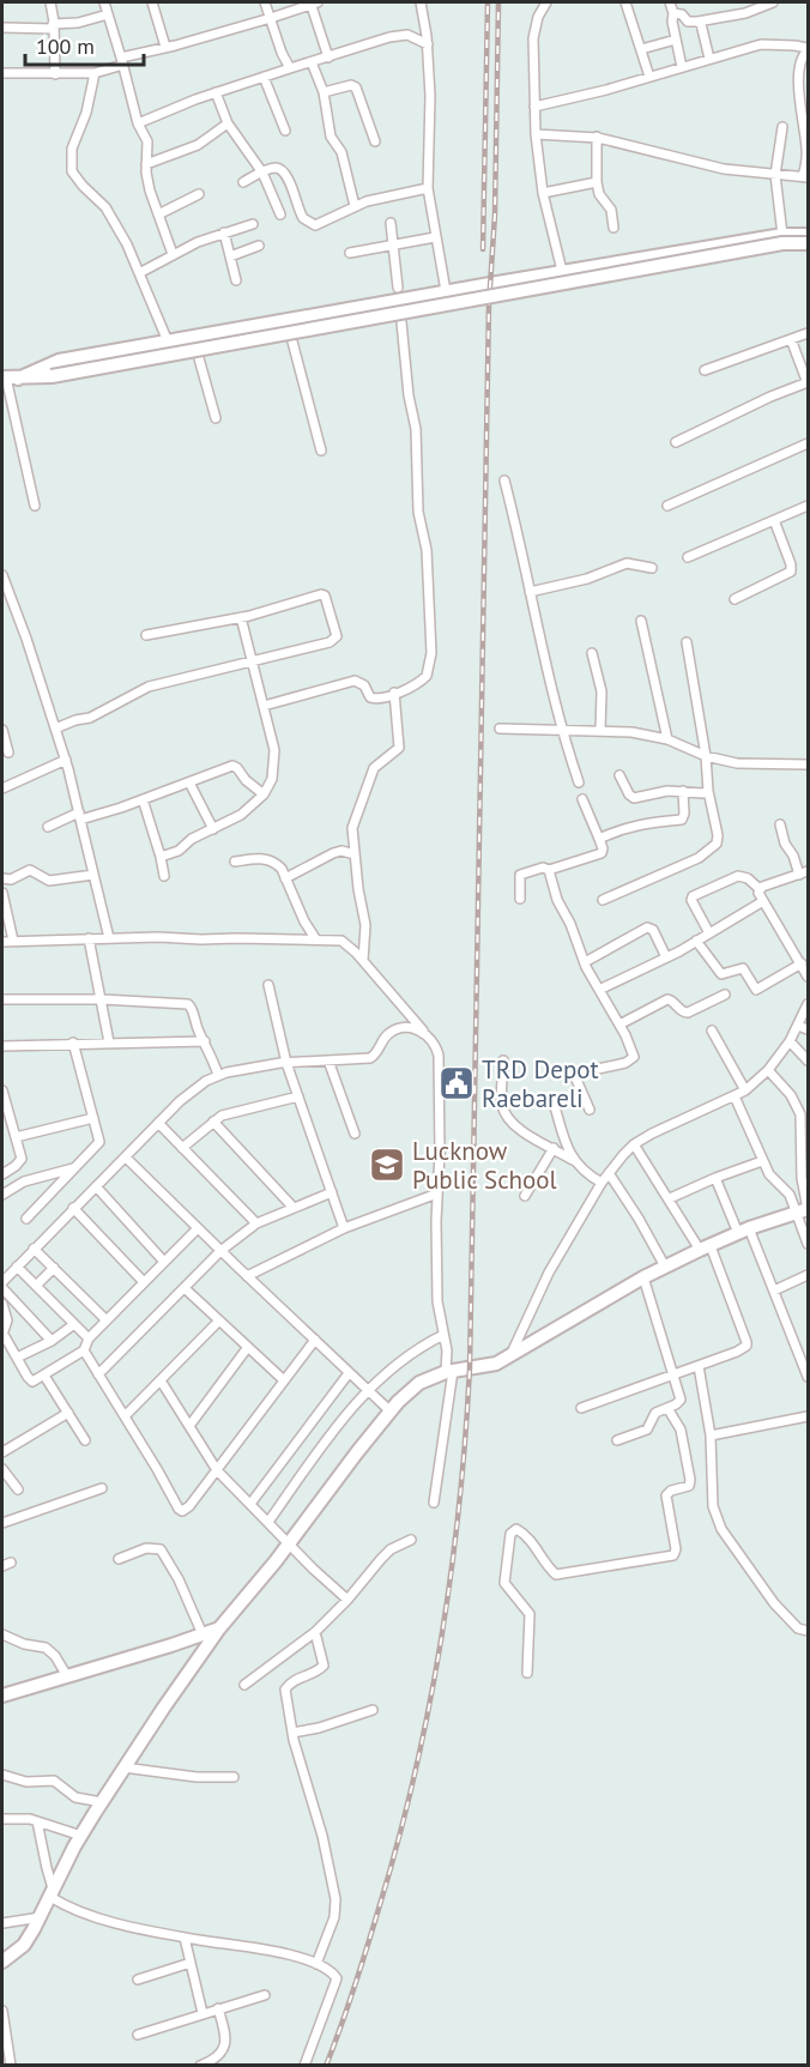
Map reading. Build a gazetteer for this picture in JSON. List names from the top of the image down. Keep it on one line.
{"places":{"public building":["TRD Depot Raebareli"],"school or university":["Lucknow Public School"]},"scale_bar":"100 m"}
